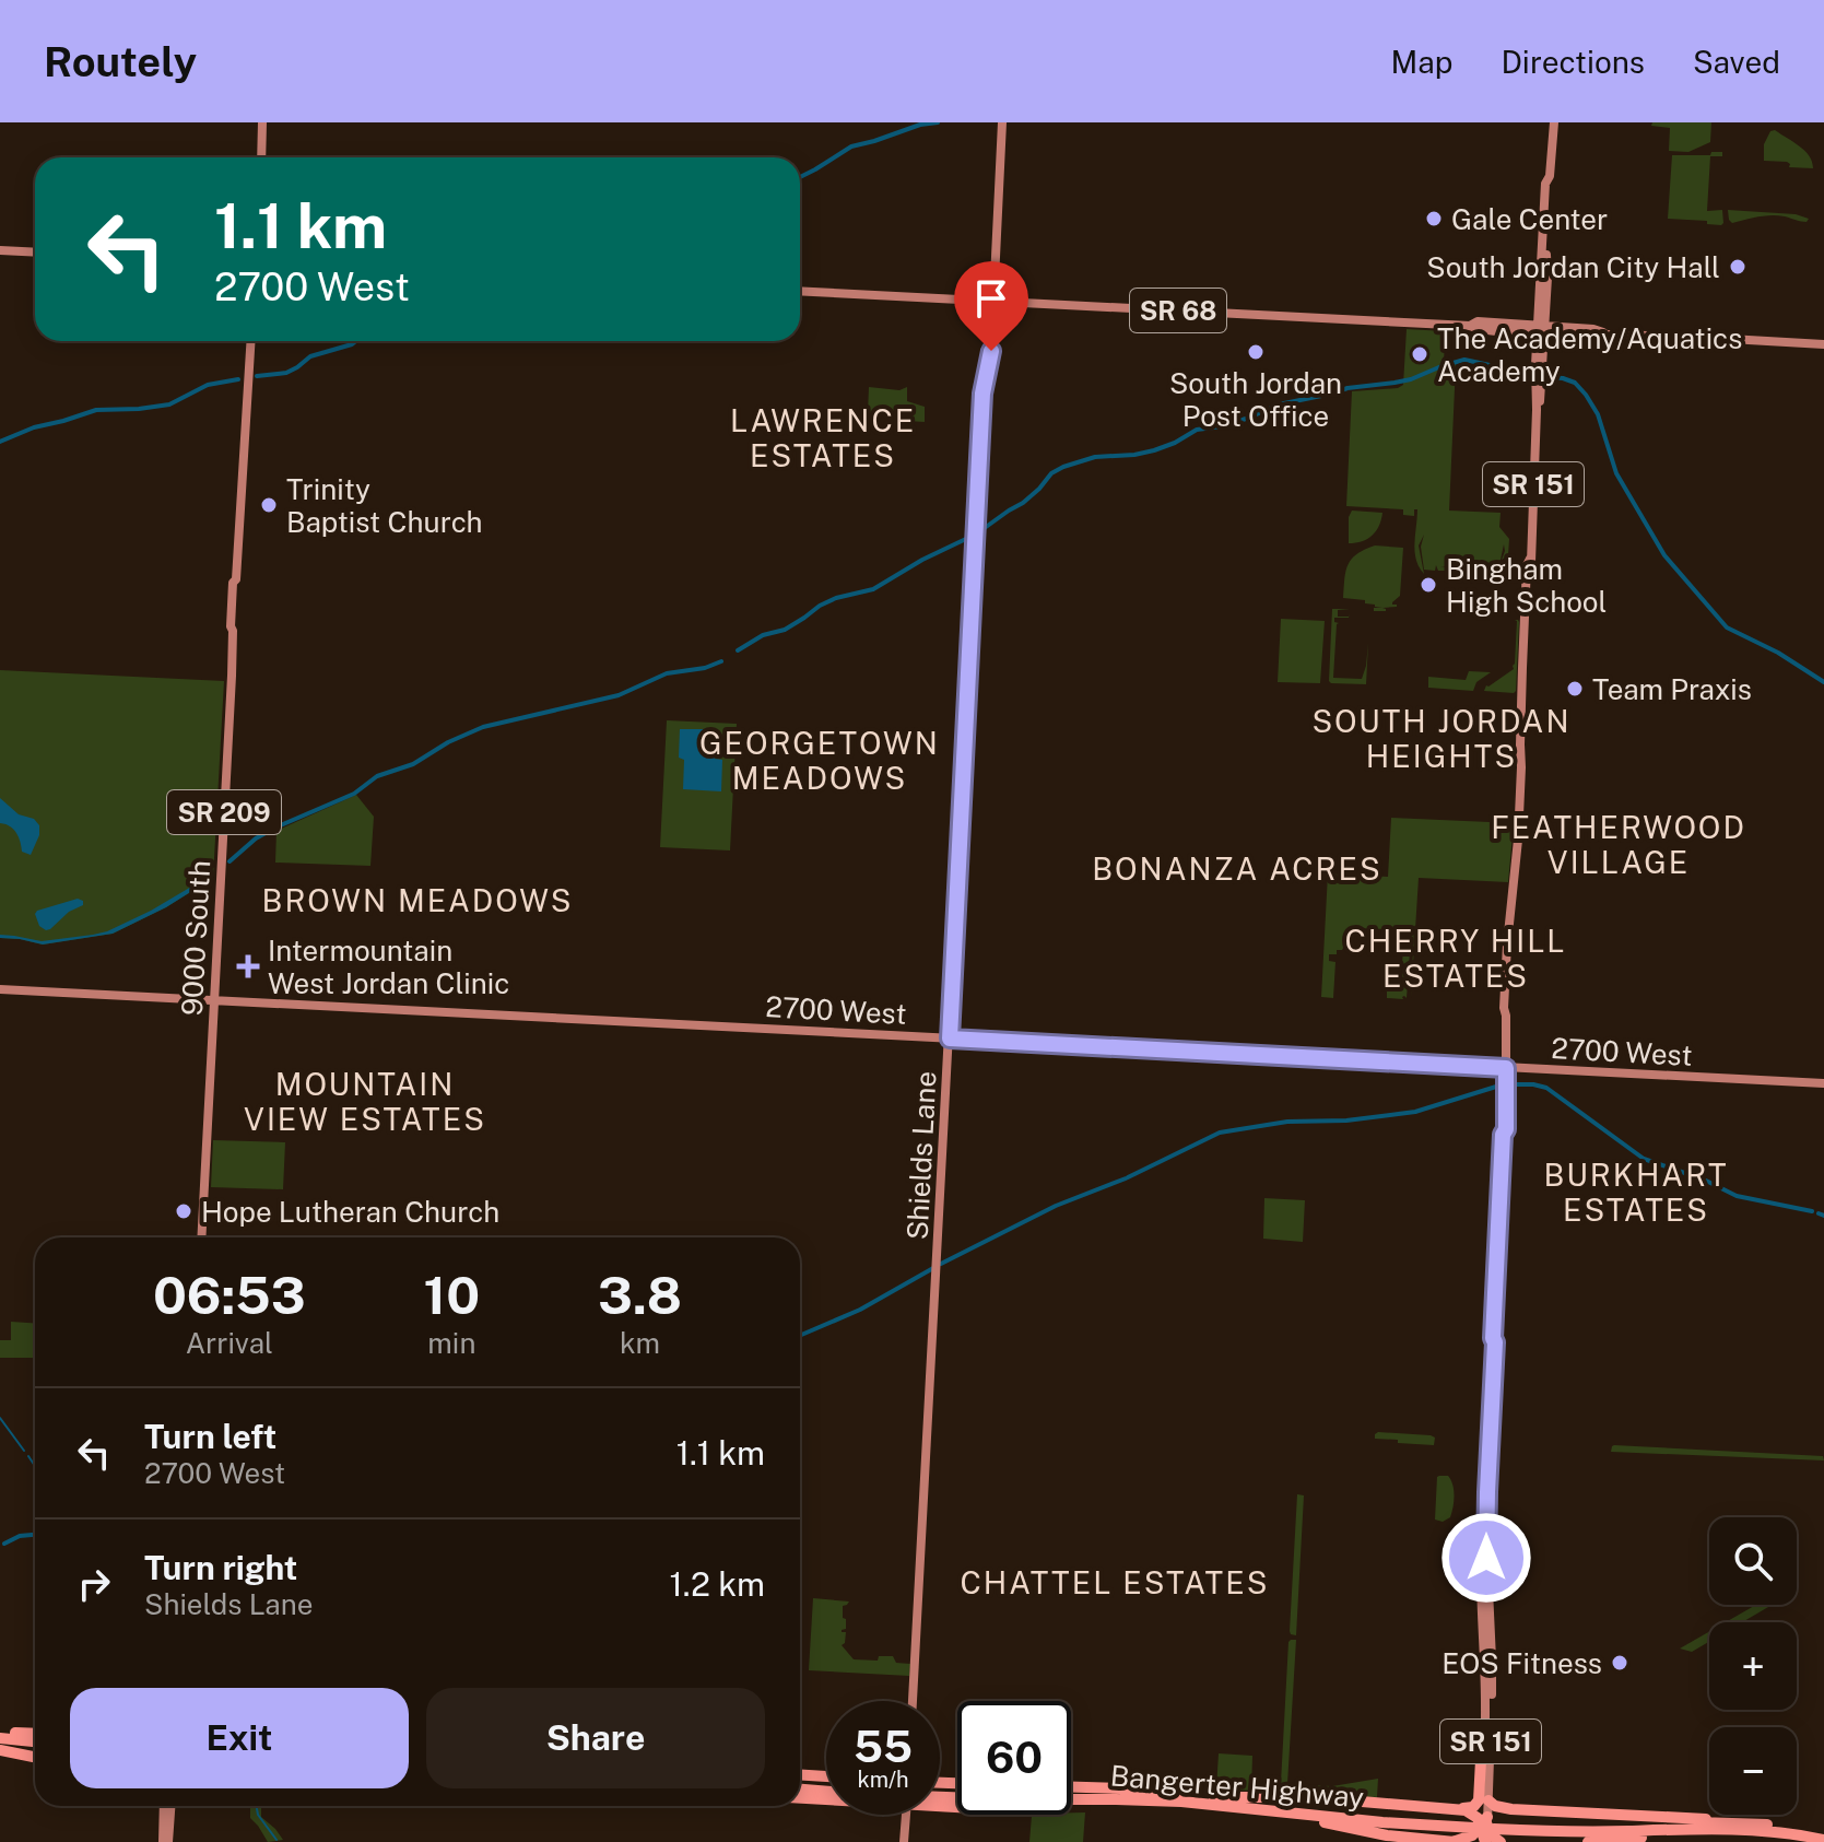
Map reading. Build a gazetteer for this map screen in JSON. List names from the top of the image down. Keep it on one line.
{"streets":{"highway":["Bangerter Highway"],"main road":["SR 68","SR 151","SR 209","9000 South","2700 West","Shields Lane"]},"crossings":[["SR 68","SR 151"],["SR 68","Shields Lane"],["SR 151","2700 West"],["9000 South","2700 West"],["2700 West","Shields Lane"]],"districts":["LAWRENCE ESTATES","SOUTH JORDAN HEIGHTS","GEORGETOWN MEADOWS","FEATHERWOOD VILLAGE","BONANZA ACRES","BROWN MEADOWS","CHERRY HILL ESTATES","MOUNTAIN VIEW ESTATES","BURKHART ESTATES","CHATTEL ESTATES"],"places":{"other":["Gale Center","South Jordan City Hall","South Jordan Post Office","The Academy/Aquatics Academy","Trinity Baptist Church","Bingham High School","Team Praxis","Hope Lutheran Church","EOS Fitness"],"health":["Intermountain West Jordan Clinic"]},"page":{"header":"Routely","nav":["Map","Directions","Saved"],"turn":["1.1 km","2700 West"],"eta":["06:53","Arrival","10","min","3.8","km"],"list":[{"name":"Turn left","note":"2700 West","value":"1.1 km"},{"name":"Turn right","note":"Shields Lane","value":"1.2 km"}],"map_buttons":["+","−"],"buttons":["Exit","Share"],"speed":"55 km/h","limit":"60"}}
